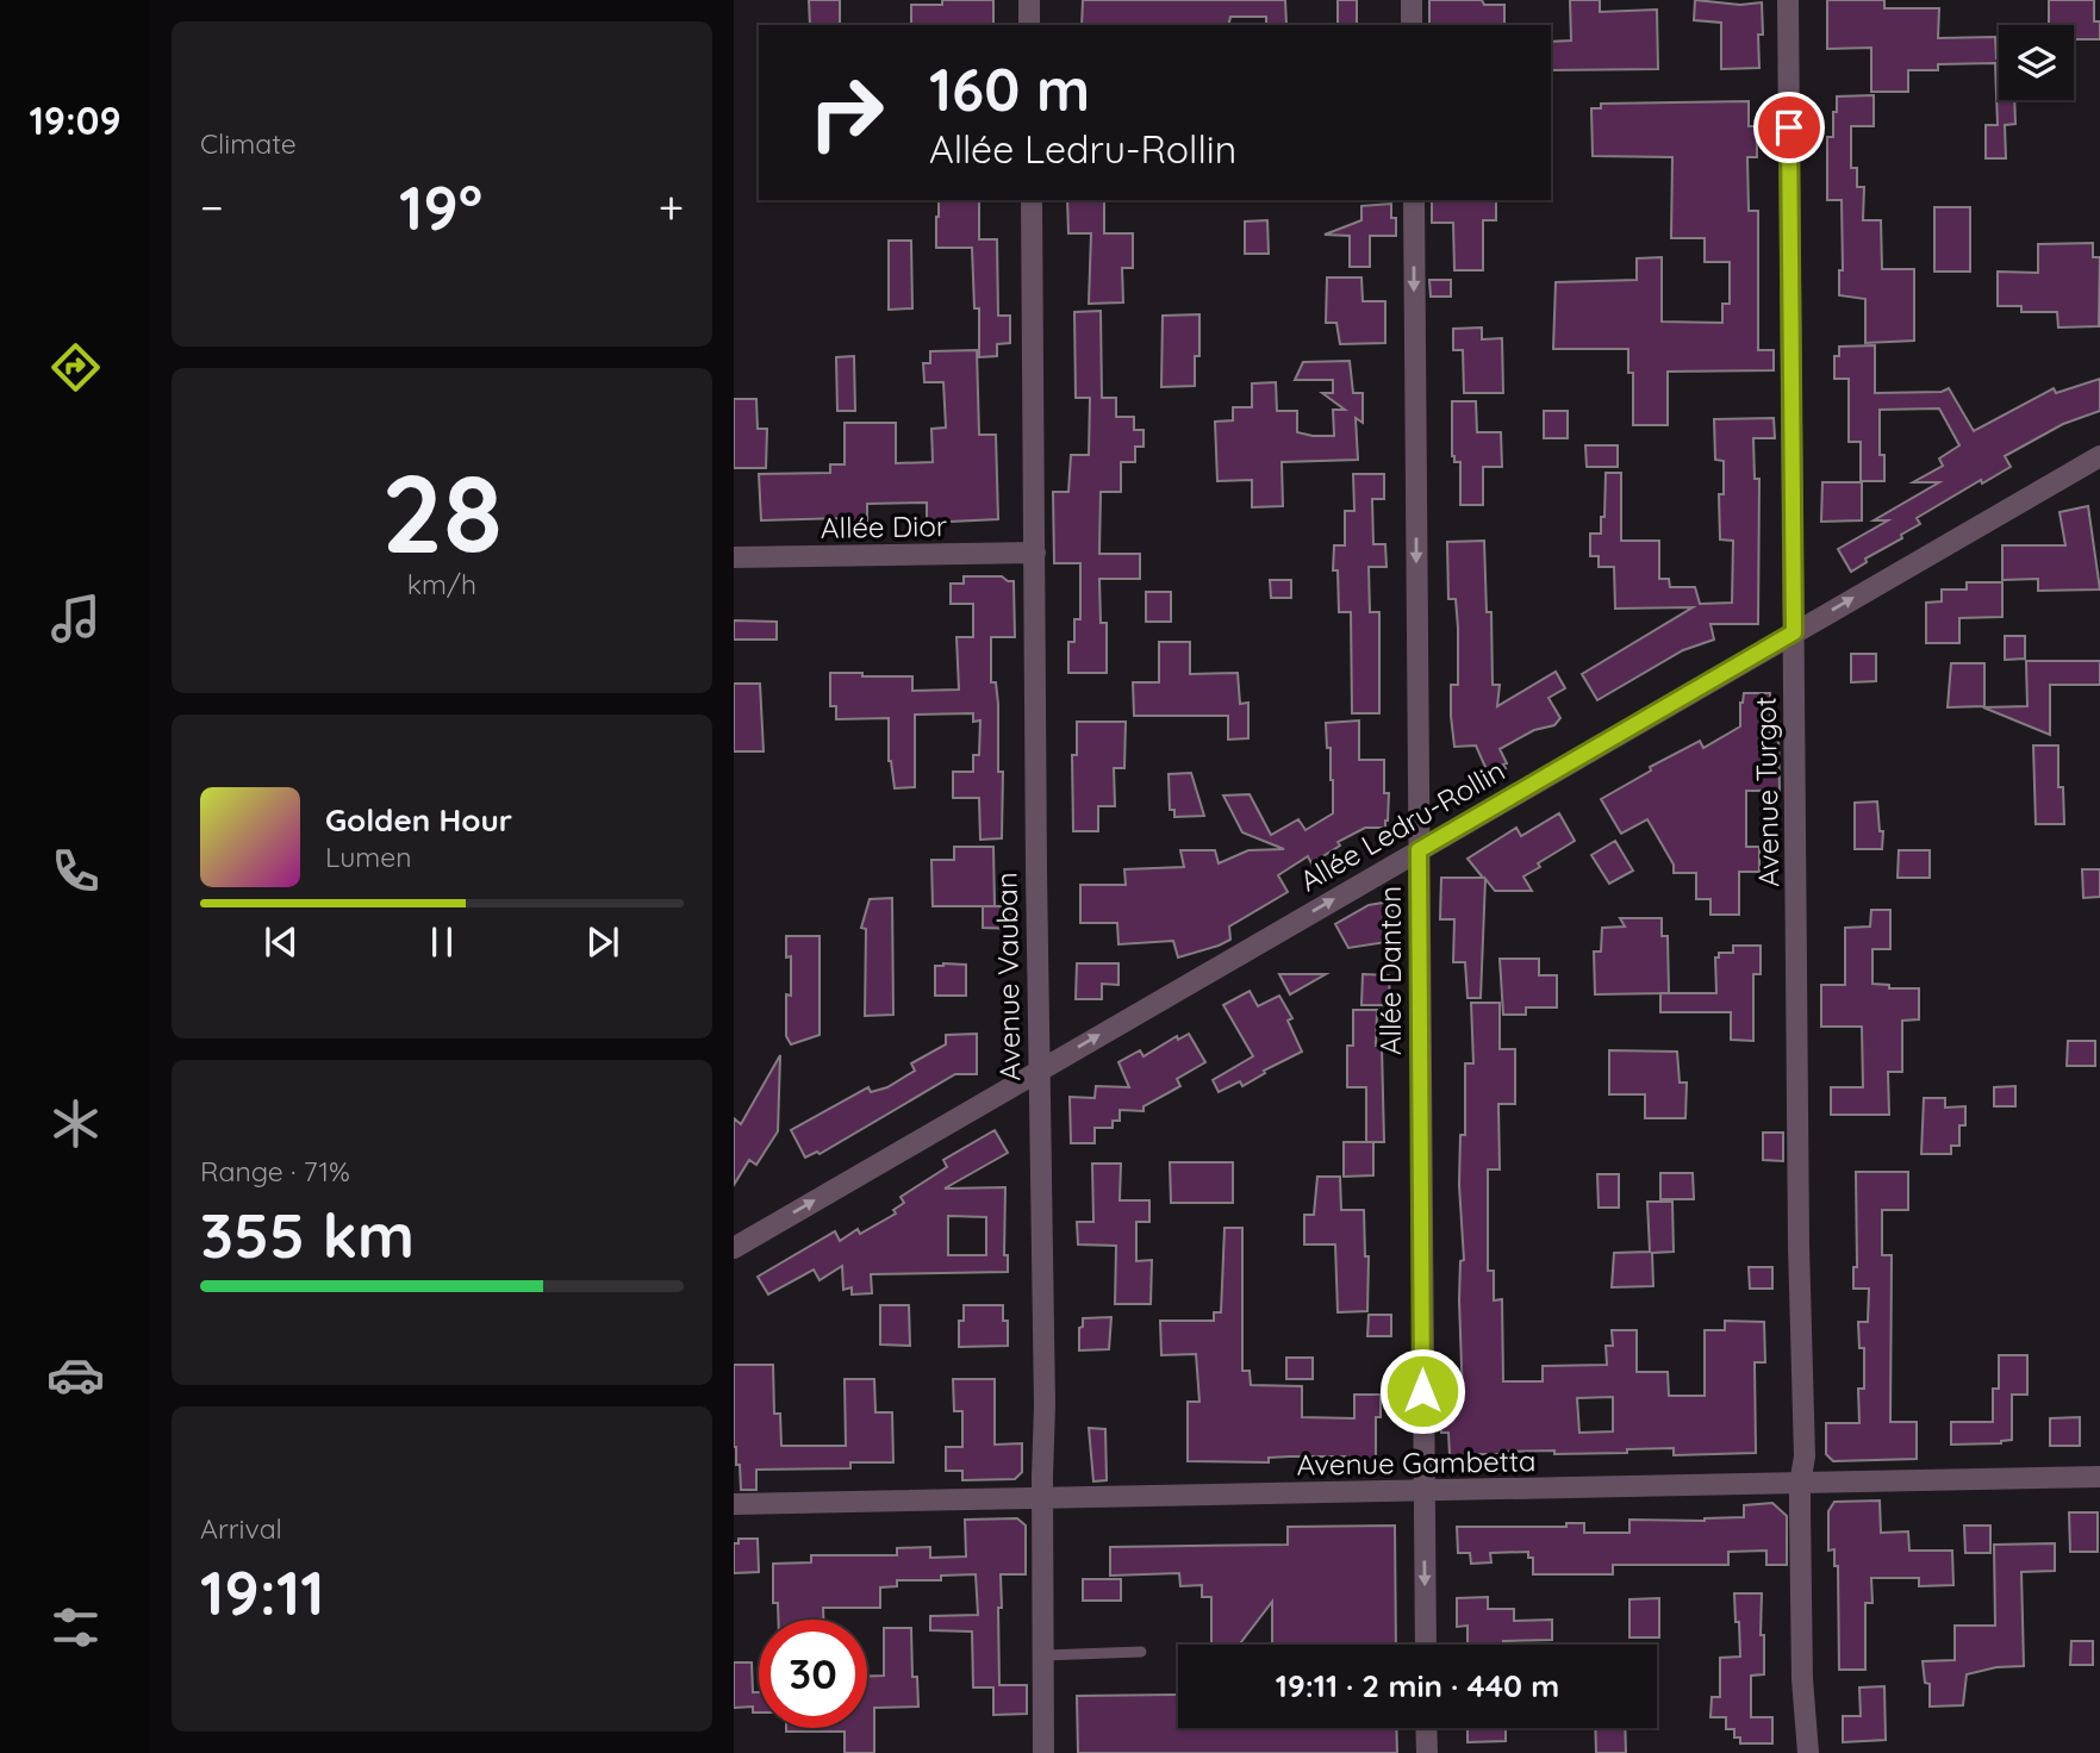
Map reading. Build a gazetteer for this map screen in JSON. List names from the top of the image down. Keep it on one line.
{"streets":{"street":["Allée Dior","Avenue Turgot","Allée Ledru-Rollin","Allée Danton","Avenue Vauban","Avenue Gambetta"]},"crossings":[["Allée Dior","Avenue Vauban"],["Avenue Turgot","Allée Ledru-Rollin"],["Avenue Turgot","Avenue Gambetta"],["Allée Ledru-Rollin","Allée Danton"],["Allée Ledru-Rollin","Avenue Vauban"],["Allée Danton","Avenue Gambetta"],["Avenue Vauban","Avenue Gambetta"]],"one_way":["Allée Ledru-Rollin","Allée Danton"],"page":{"tabs":"19:09","tile":["Climate",["28","km/h"],["Range · 71%","355 km"],["Arrival","19:11"]],"turn":["160 m","Allée Ledru-Rollin"],"heat":["−","19°","+"],"song":["Golden Hour","Lumen"],"limit":"30","trip":"19:11 · 2 min · 440 m"}}
